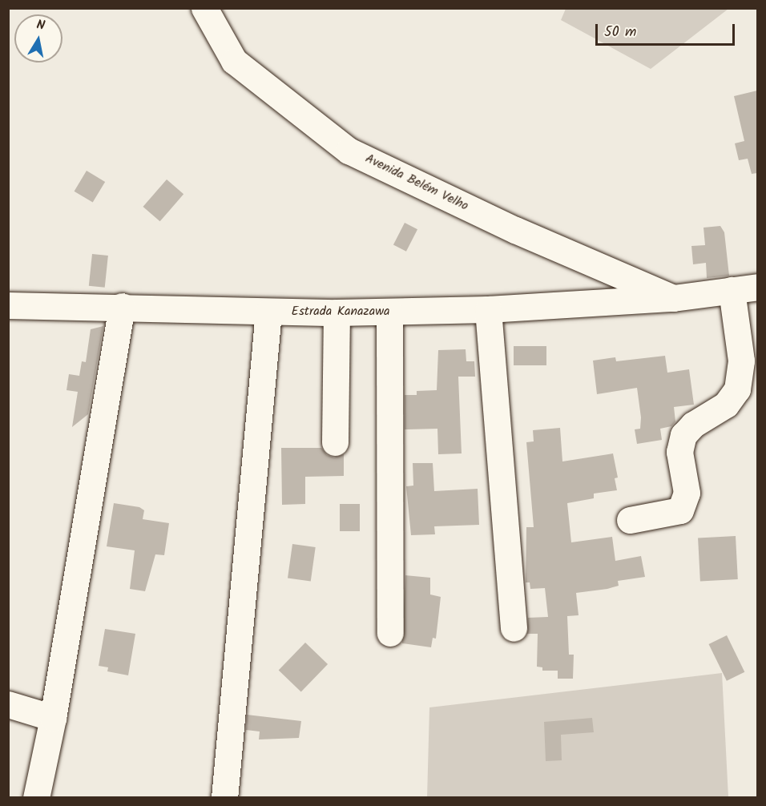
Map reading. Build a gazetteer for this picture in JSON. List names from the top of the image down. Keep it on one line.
{"streets":{"street":["Avenida Belém Velho","Estrada Kanazawa"]},"crossings":[["Avenida Belém Velho","Estrada Kanazawa"]],"scale_bar":"50 m","north":"top"}
